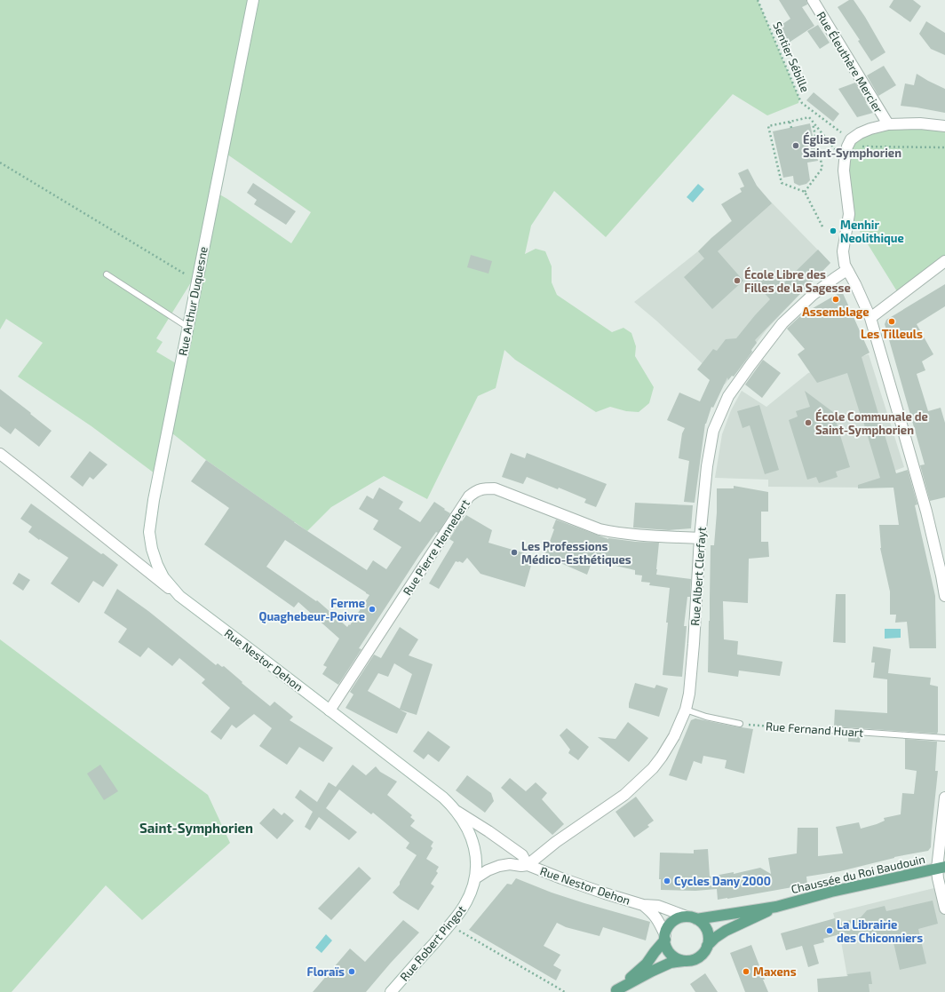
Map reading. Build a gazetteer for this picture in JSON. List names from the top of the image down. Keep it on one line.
{"streets":{"main road":["Chaussée du Roi Baudouin"],"street":["Rue Éleuthère Mercier","Rue Arthur Duquesne","Rue Pierre Hennebert","Rue Albert Clerfayt","Rue Nestor Dehon","Rue Robert Pingot"],"lane":["Rue Fernand Huart"],"path":["Sentier Sébille"]},"crossings":[["Rue Arthur Duquesne","Rue Nestor Dehon"],["Rue Pierre Hennebert","Rue Albert Clerfayt"],["Rue Pierre Hennebert","Rue Nestor Dehon"],["Rue Albert Clerfayt","Rue Nestor Dehon"],["Rue Nestor Dehon","Chaussée du Roi Baudouin"],["Rue Nestor Dehon","Rue Robert Pingot"]],"districts":["Saint-Symphorien"],"places":["Église Saint-Symphorien","Menhir Neolithique","École Libre des Filles de la Sagesse","Assemblage","Les Tilleuls","École Communale de Saint-Symphorien","Les Professions Médico-Esthétiques","Ferme Quaghebeur-Poivre","Cycles Dany 2000","La Librairie des Chiconniers","Floraïs","Maxens"]}
